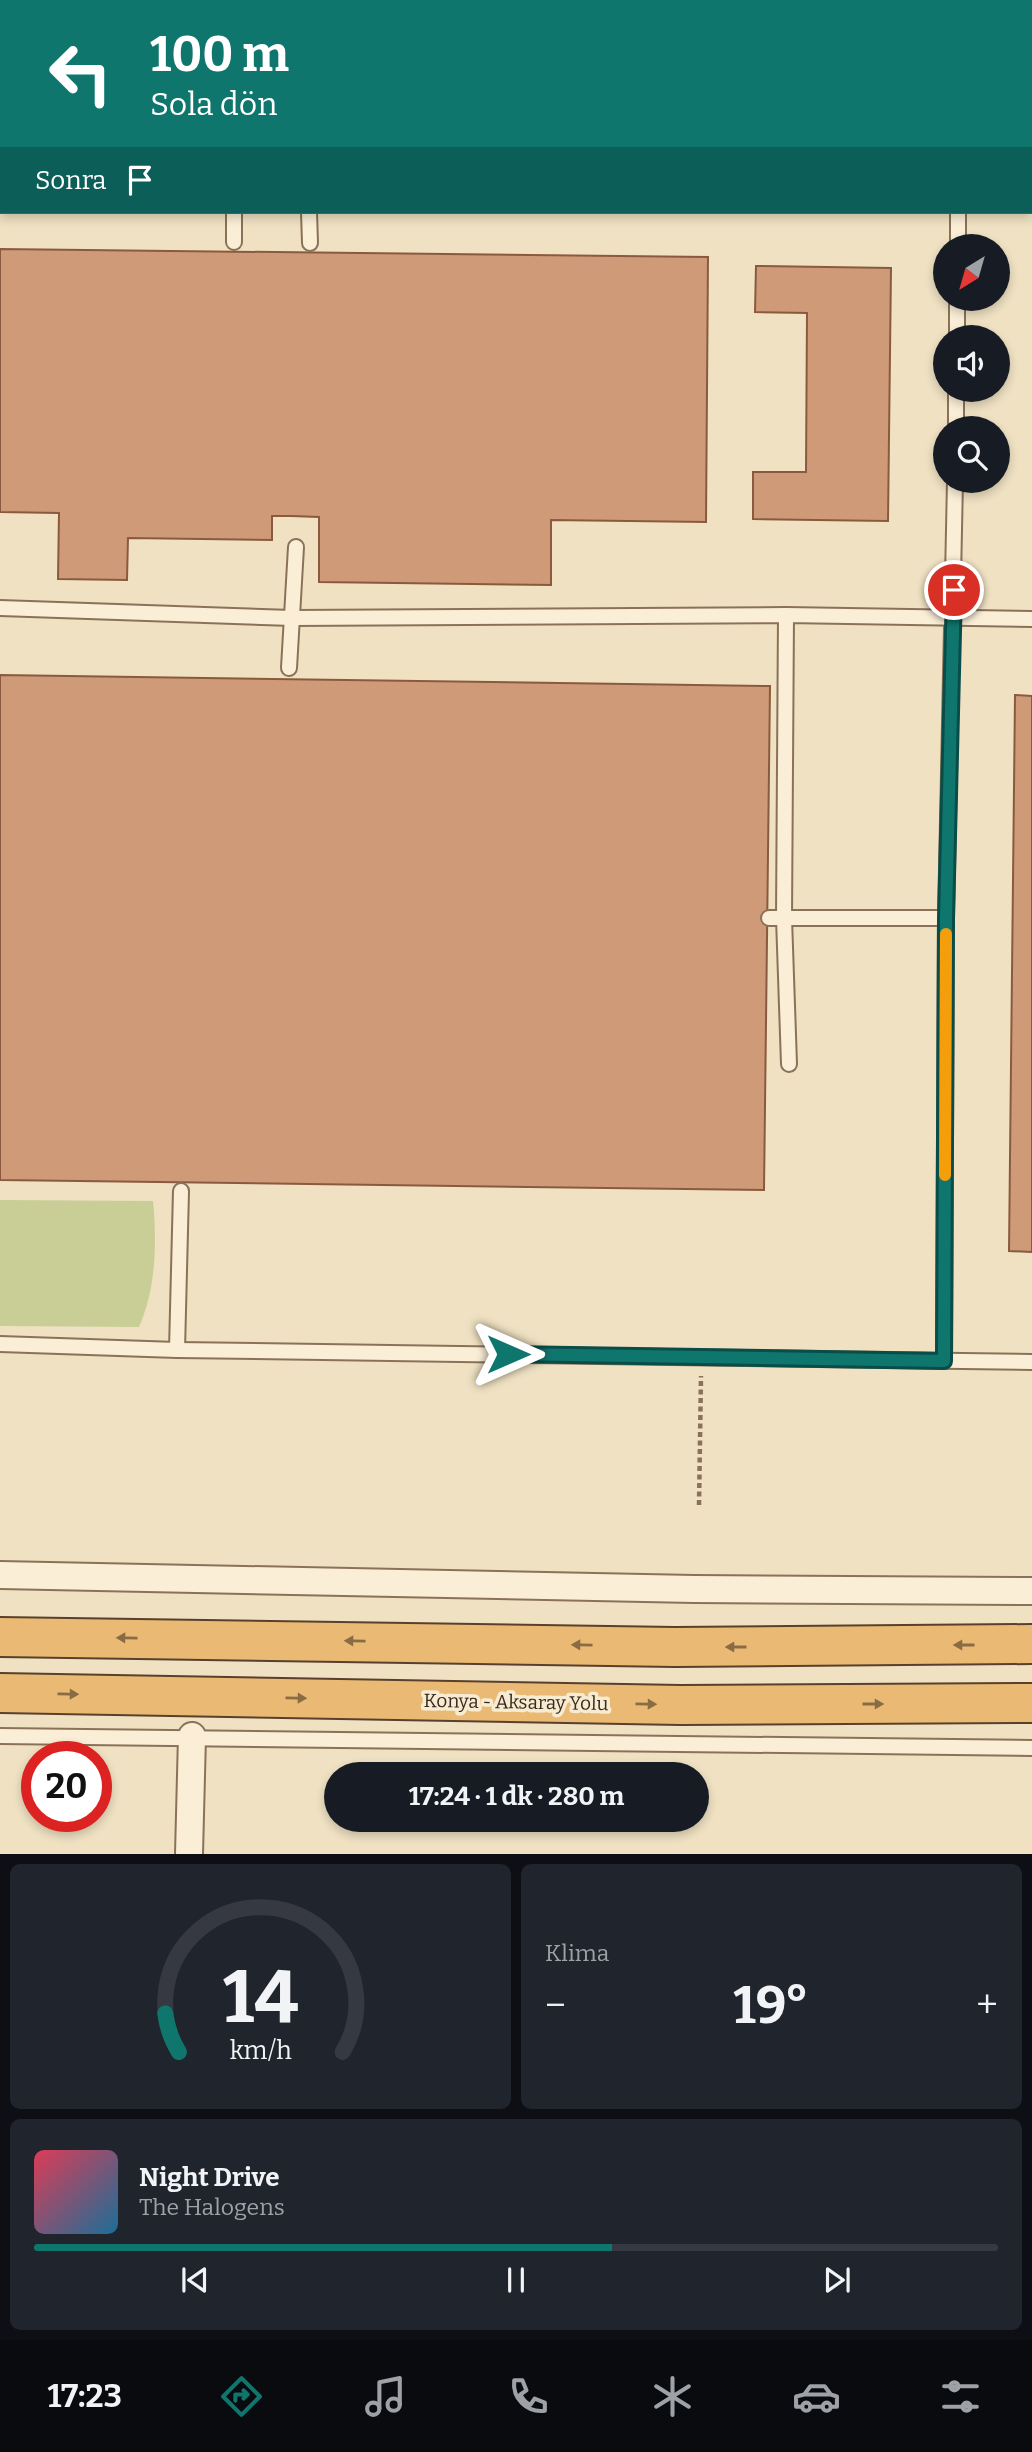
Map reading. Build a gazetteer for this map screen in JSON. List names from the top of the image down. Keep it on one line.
{"streets":{"highway":["Konya - Aksaray Yolu"]},"north":"bottom left","page":{"turn":["100 m","Sola dön"],"then":"Sonra","limit":"20","trip":"17:24 · 1 dk · 280 m","tile":"Klima","heat":["−","19°","+"],"song":["Night Drive","The Halogens"],"tabs":"17:23","gauge":["14","km/h"]}}
